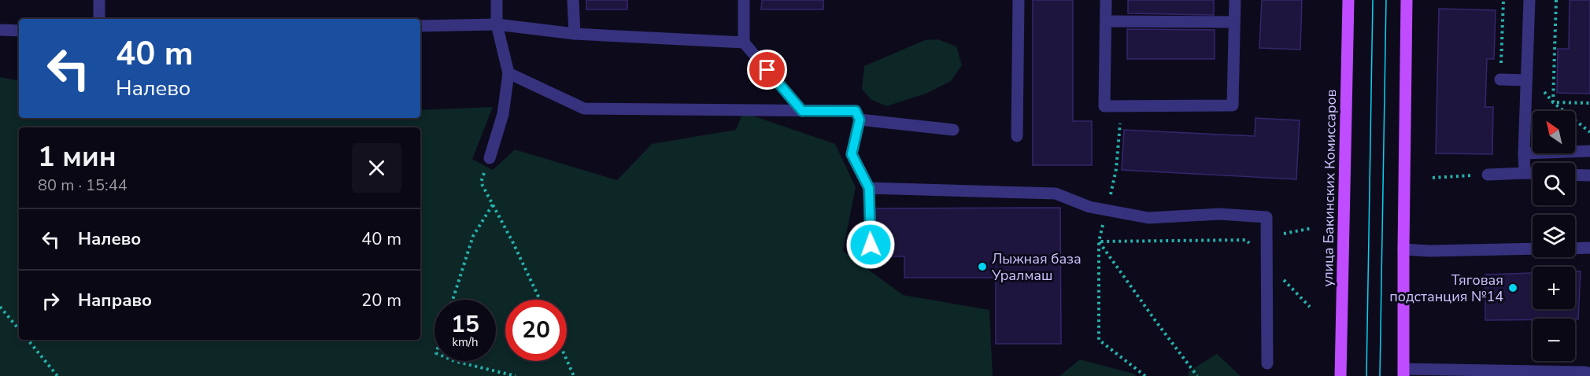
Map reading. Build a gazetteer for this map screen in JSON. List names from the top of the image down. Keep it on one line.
{"streets":{"main road":["улица Бакинских Комиссаров"]},"places":["Лыжная база Уралмаш","Тяговая подстанция №14"],"north":"top left","page":{"turn":["40 m","Налево"],"map_buttons":["+","−"],"heading":["1 мин","80 m · 15:44"],"list":[{"name":"Налево","value":"40 m"},{"name":"Направо","value":"20 m"}],"speed":"15 km/h","limit":"20"}}
